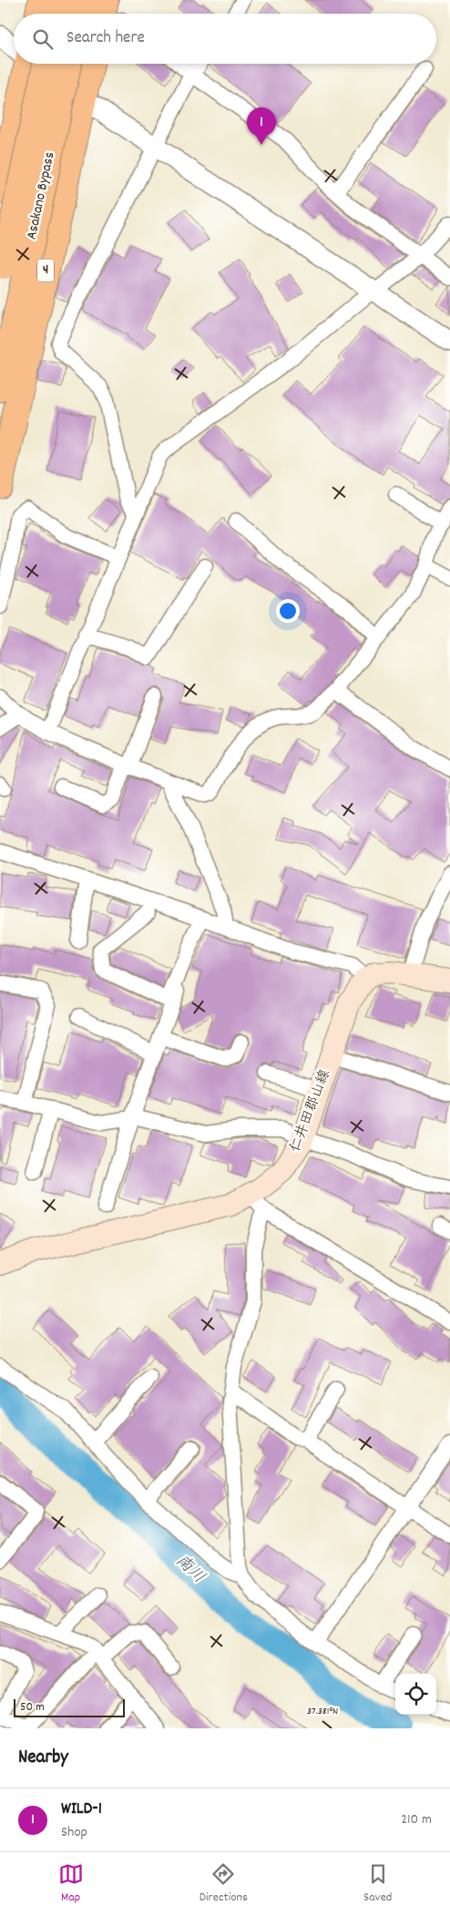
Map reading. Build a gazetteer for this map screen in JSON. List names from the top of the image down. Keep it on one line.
{"streets":{"highway":["Asakano Bypass","4"],"main road":["仁井田郡山線"]},"water":["南川"],"scale_bar":"50 m","page":{"search":"Search here","pins":"1","scale":"50 m","heading":"Nearby","list":[{"mark":"1","name":"WILD-1","note":"Shop","value":"210 m"}],"nav":["Map","Directions","Saved"]},"coordinates":["37.381°N"]}
